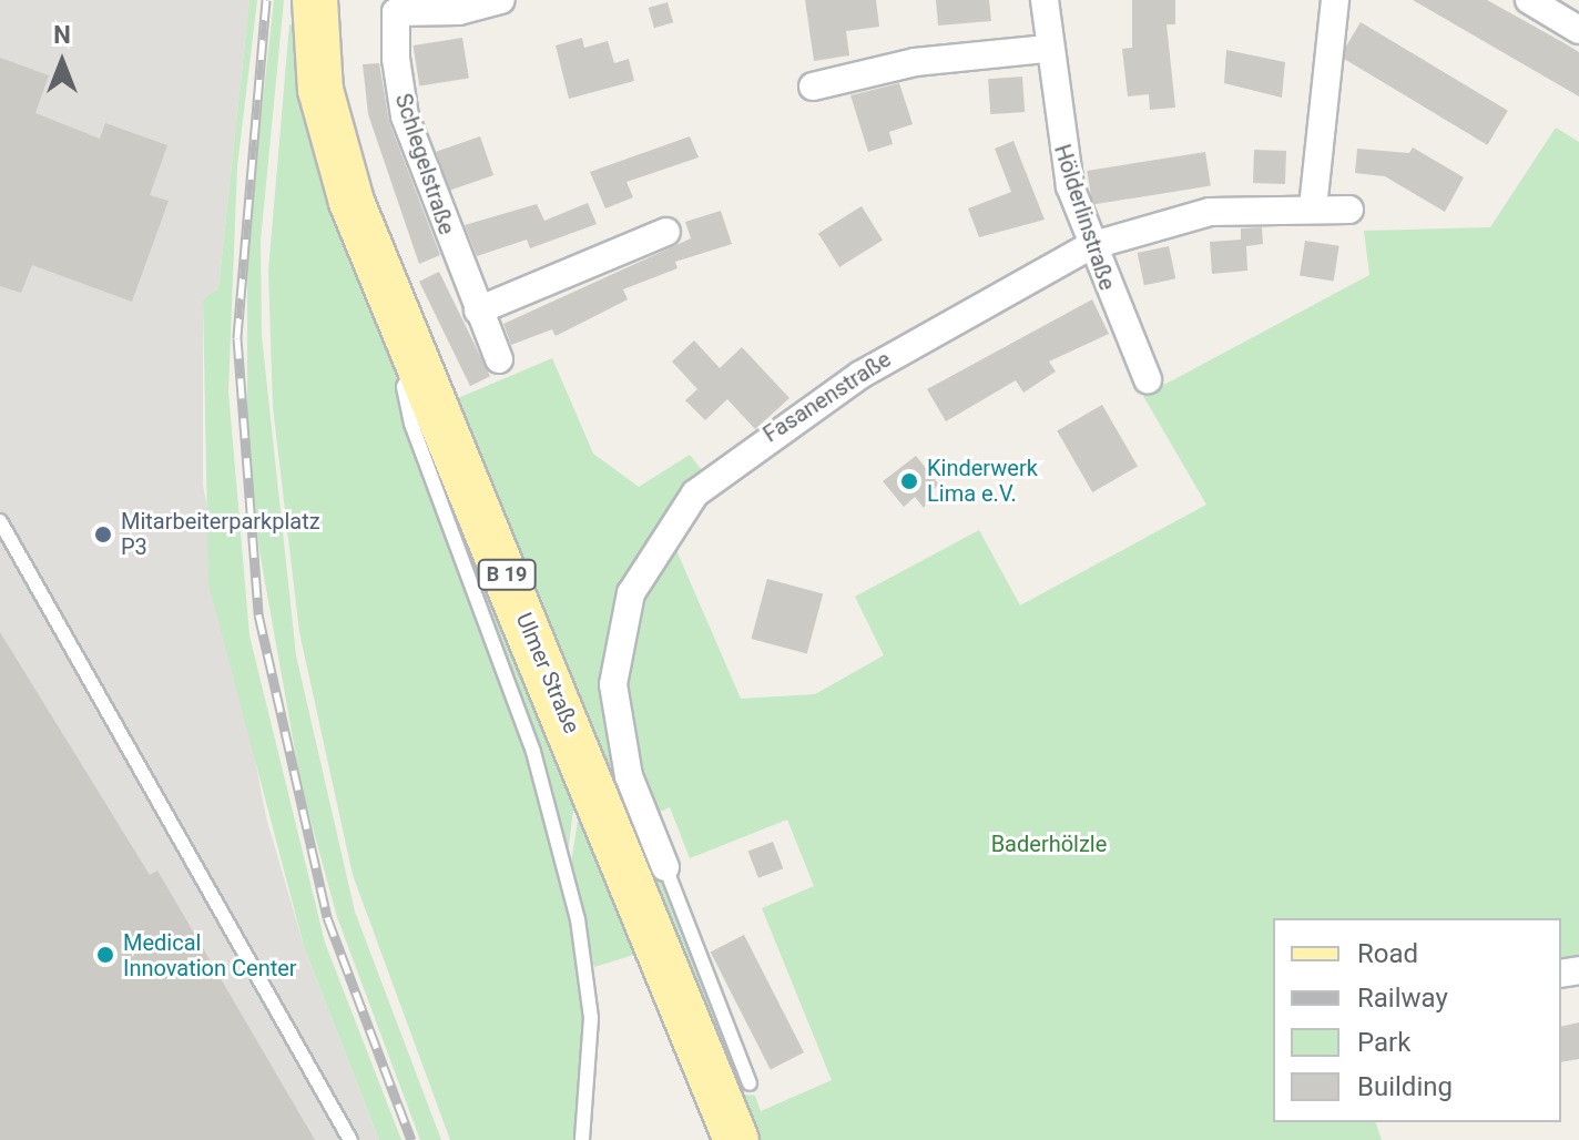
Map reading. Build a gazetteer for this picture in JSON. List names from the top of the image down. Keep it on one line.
{"streets":{"main road":["B 19","Ulmer Straße"],"street":["Schlegelstraße","Hölderlinstraße","Fasanenstraße"]},"crossings":[["Hölderlinstraße","Fasanenstraße"]],"parks":["Baderhölzle"],"places":["Kinderwerk Lima e.V.","Mitarbeiterparkplatz P3","Medical Innovation Center"],"legend":["Road","Railway","Park","Building"],"north":"top"}
